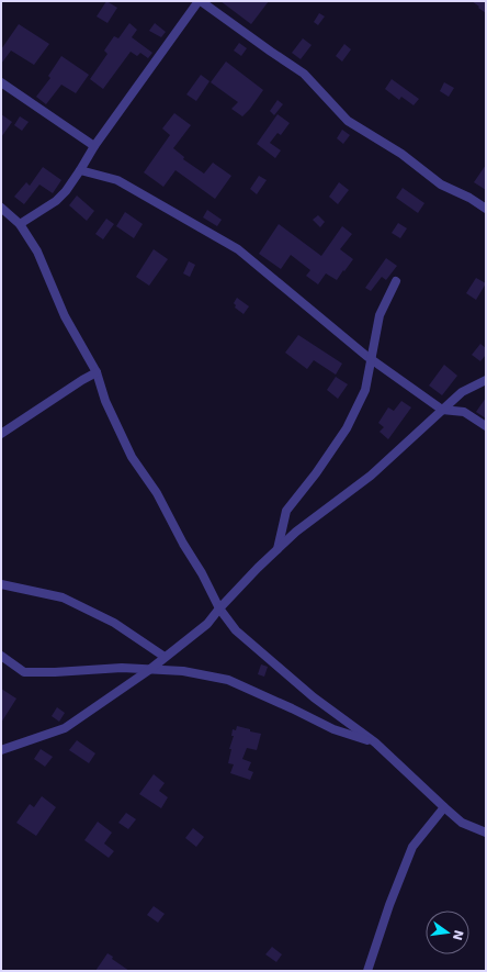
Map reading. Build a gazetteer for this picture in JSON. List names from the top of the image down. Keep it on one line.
{"north":"right"}
